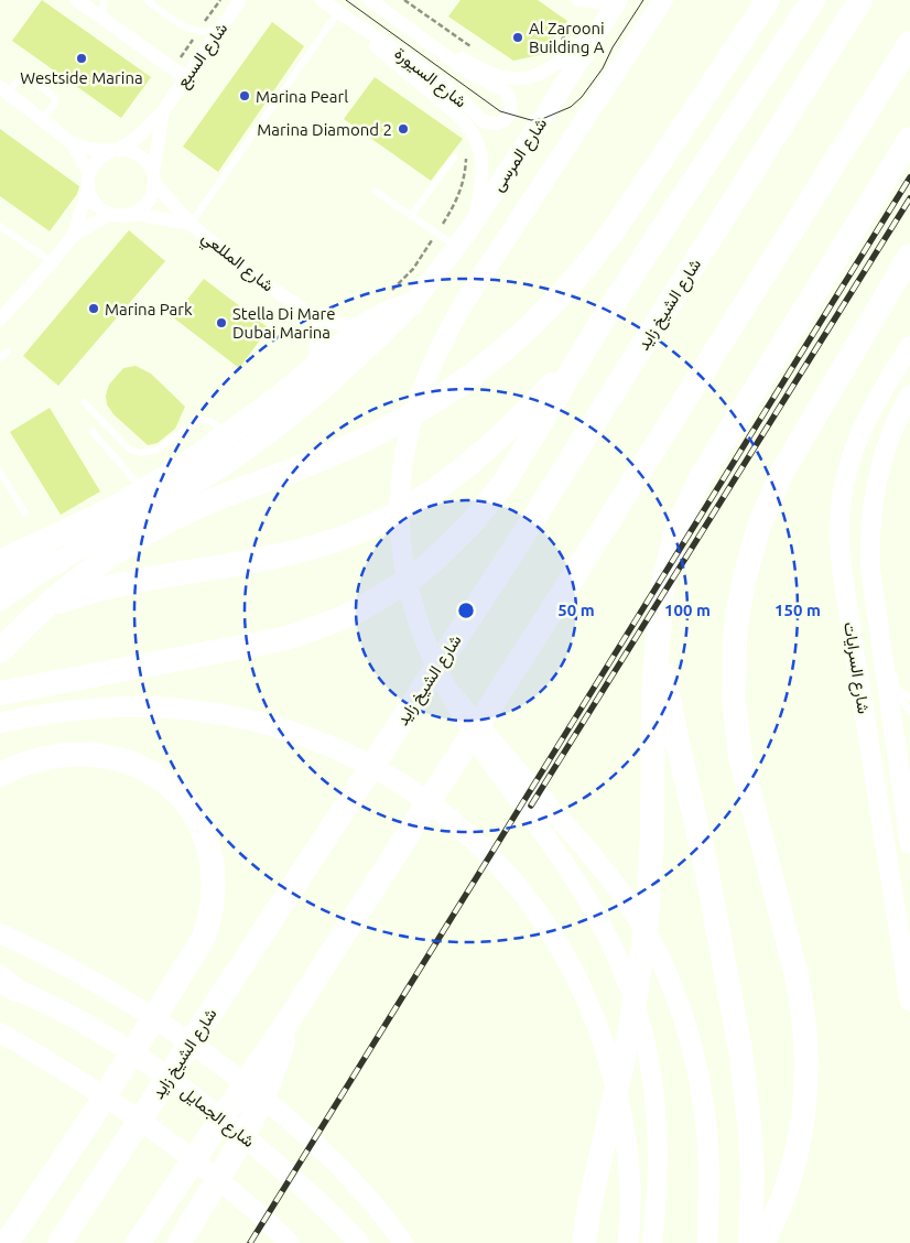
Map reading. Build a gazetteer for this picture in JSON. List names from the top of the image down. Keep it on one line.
{"streets":{"highway":["شارع الشيخ زايد"],"main road":["شارع المرسى","شارع السرايات","شارع الجمايل"],"street":["شارع السبع","شارع السيورة","شارع المللعي"]},"crossings":[["شارع السبع","شارع المللعي"],["شارع السيورة","شارع المرسى"]],"places":["Al Zarooni Building A","Westside Marina","Marina Pearl","Marina Diamond 2","Marina Park","Stella Di Mare Dubai Marina"],"rings":["50 m","100 m","150 m"]}
